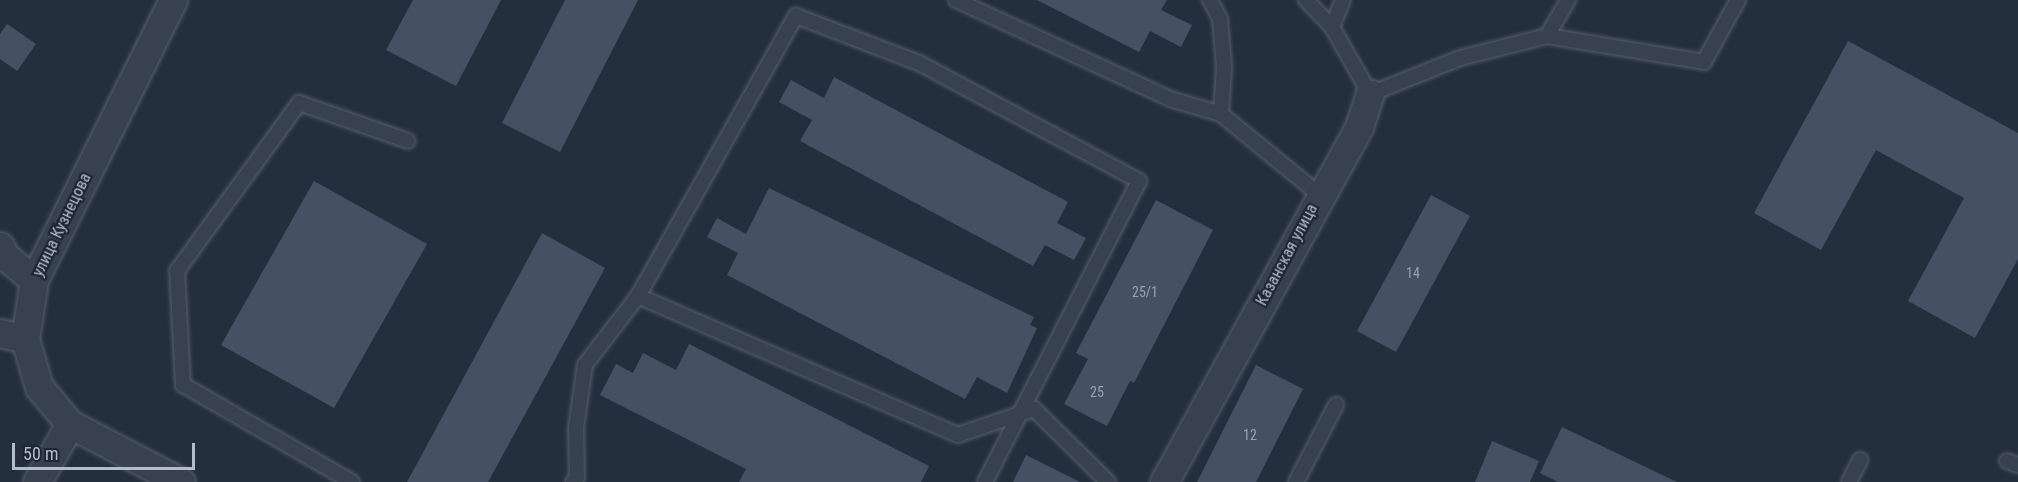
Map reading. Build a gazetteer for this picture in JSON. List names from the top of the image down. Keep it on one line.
{"streets":{"street":["улица Кузнецова","Казанская улица"]},"house_numbers":["14","25/1","25","12"],"scale_bar":"50 m"}
